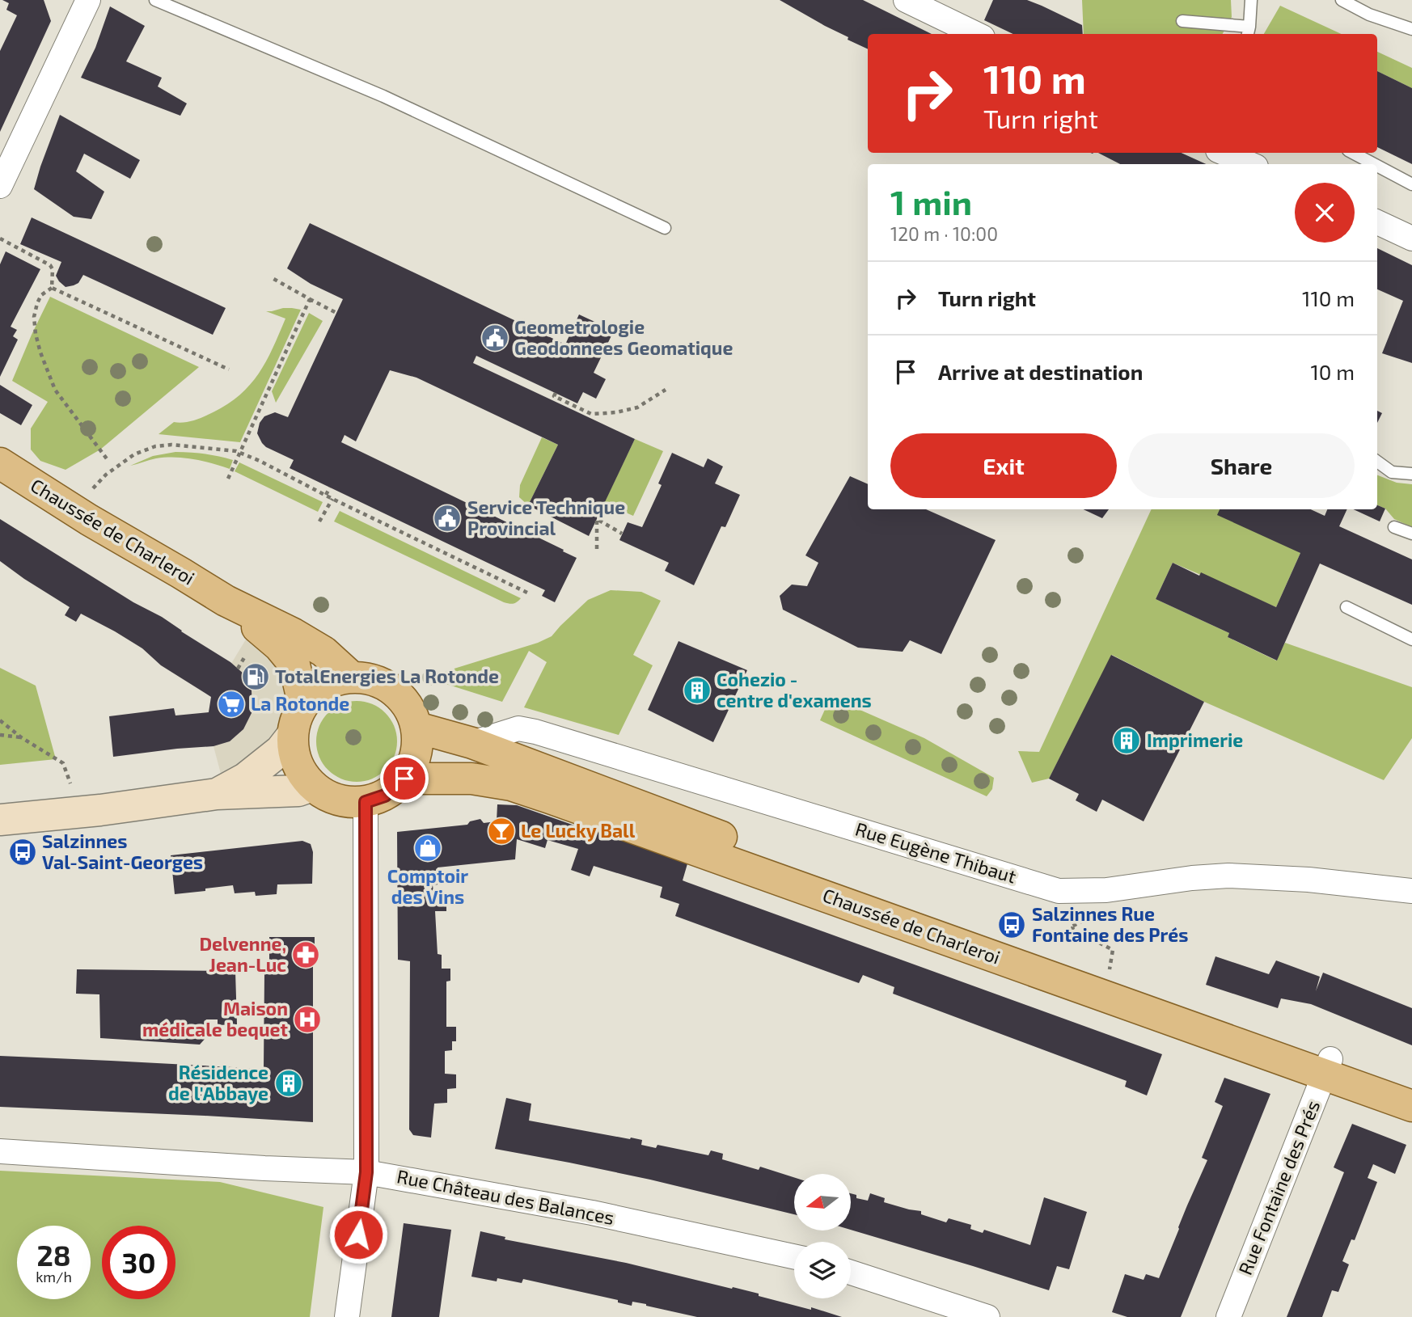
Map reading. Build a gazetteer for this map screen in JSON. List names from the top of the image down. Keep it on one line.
{"streets":{"main road":["Chaussée de Charleroi"],"street":["Rue Eugène Thibaut","Rue Fontaine des Prés","Rue Château des Balances"]},"crossings":[["Chaussée de Charleroi","Rue Eugène Thibaut"],["Chaussée de Charleroi","Rue Fontaine des Prés"]],"places":{"public building":["Geometrologie Geodonnees Geomatique","Service Technique Provincial"],"fuel station":["TotalEnergies La Rotonde"],"building":["Cohezio - centre d'examens","Imprimerie","Résidence de l'Abbaye"],"supermarket":["La Rotonde"],"bar":["Le Lucky Ball"],"shop":["Comptoir des Vins"],"bus stop":["Salzinnes Val-Saint-Georges","Salzinnes Rue Fontaine des Prés"],"pharmacy":["Delvenne, Jean-Luc"],"hospital":["Maison médicale bequet"]},"north":"left","page":{"turn":["110 m","Turn right"],"heading":["1 min","120 m · 10:00"],"list":[{"name":"Turn right","value":"110 m"},{"name":"Arrive at destination","value":"10 m"}],"buttons":["Exit","Share"],"speed":"28 km/h","limit":"30"}}
